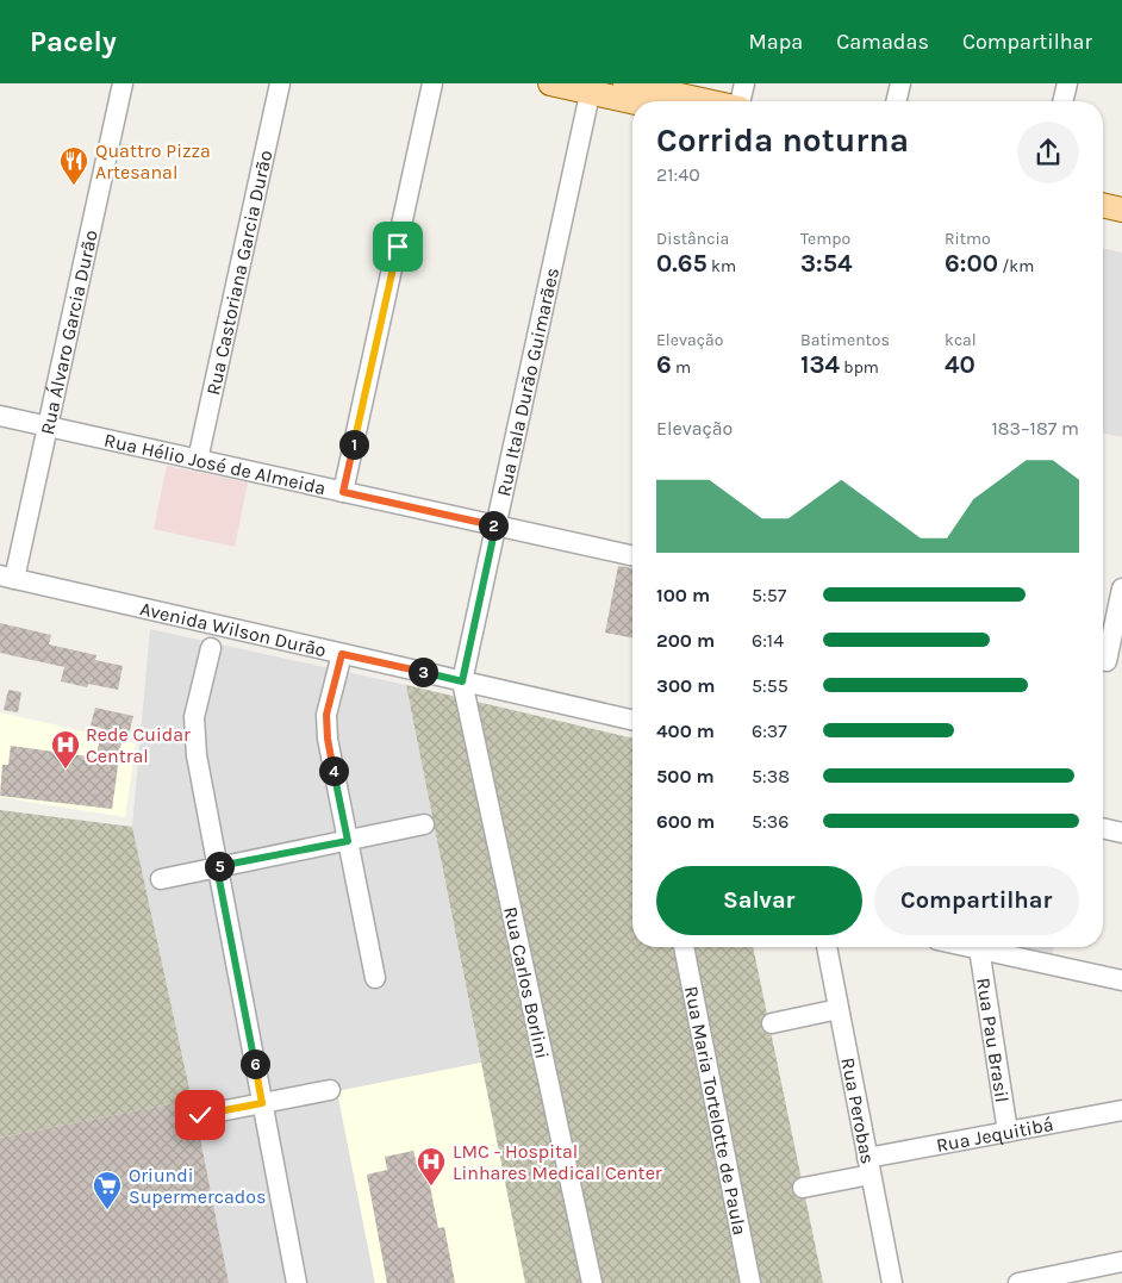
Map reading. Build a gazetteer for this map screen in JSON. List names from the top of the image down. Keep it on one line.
{"streets":{"street":["Rua Castoriana Garcia Durão","Rua Álvaro Garcia Durão","Rua Itala Durão Guimarães","Rua Hélio José de Almeida","Avenida Wilson Durão","Rua Carlos Borlini","Rua Pau Brasil","Rua Maria Tortelotte de Paula","Rua Perobas","Rua Jequitibá"]},"crossings":[["Rua Castoriana Garcia Durão","Rua Hélio José de Almeida"],["Rua Álvaro Garcia Durão","Rua Hélio José de Almeida"],["Rua Álvaro Garcia Durão","Avenida Wilson Durão"],["Rua Itala Durão Guimarães","Rua Hélio José de Almeida"],["Rua Itala Durão Guimarães","Avenida Wilson Durão"],["Rua Itala Durão Guimarães","Rua Carlos Borlini"],["Avenida Wilson Durão","Rua Carlos Borlini"],["Rua Pau Brasil","Rua Jequitibá"],["Rua Perobas","Rua Jequitibá"]],"places":{"restaurant":["Quattro Pizza Artesanal"],"hospital":["Rede Cuidar Central","LMC - Hospital Linhares Medical Center"],"supermarket":["Oriundi Supermercados"]},"page":{"header":"Pacely","nav":["Mapa","Camadas","Compartilhar"],"heading":["Corrida noturna","21:40"],"stats":[["Distância","0.65 km"],["Tempo","3:54"],["Ritmo","6:00 /km"],["Elevação","6 m"],["Batimentos","134 bpm"],["kcal","40"]],"chart":["Elevação","183–187 m"],"pins":["1","2","3","4","5","6"],"list":[{"name":"100 m","note":"5:57"},{"name":"200 m","note":"6:14"},{"name":"300 m","note":"5:55"},{"name":"400 m","note":"6:37"},{"name":"500 m","note":"5:38"},{"name":"600 m","note":"5:36"}],"buttons":["Salvar","Compartilhar"]}}
